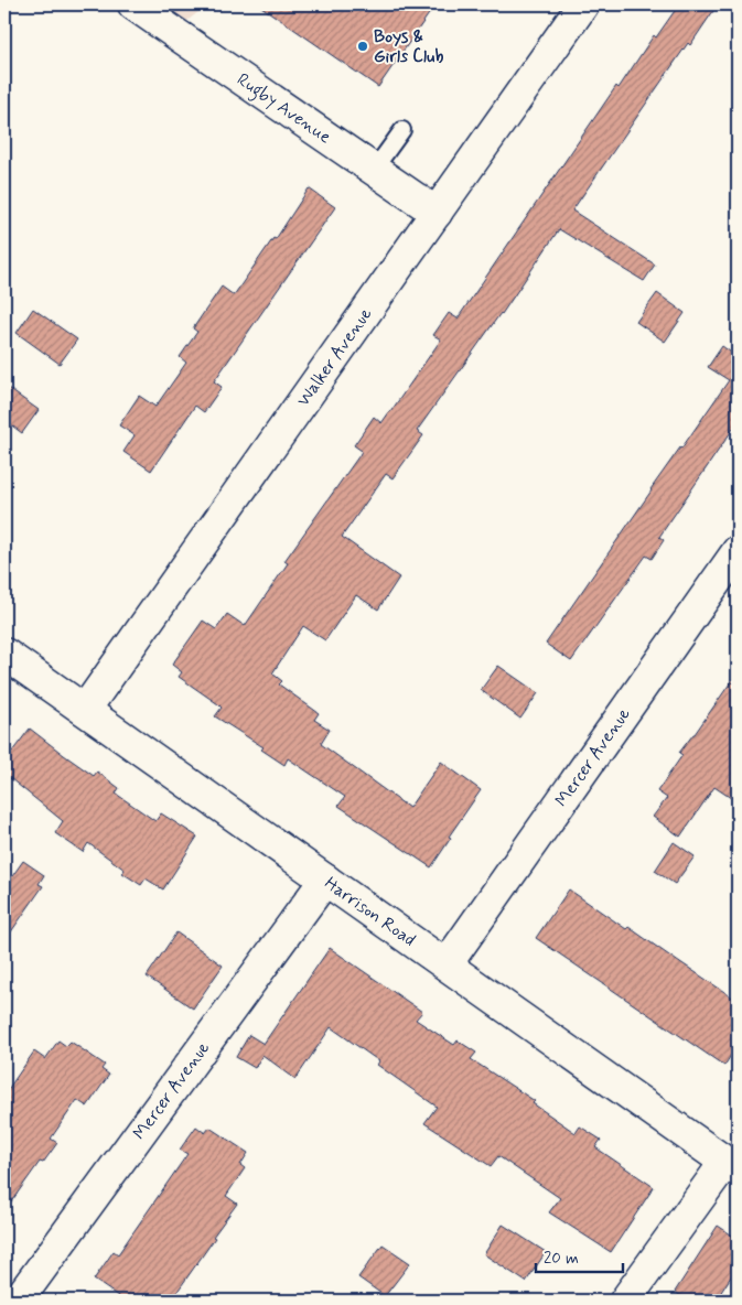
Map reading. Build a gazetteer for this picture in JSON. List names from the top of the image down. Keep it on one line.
{"streets":{"street":["Rugby Avenue","Walker Avenue","Mercer Avenue","Harrison Road"]},"crossings":[["Rugby Avenue","Walker Avenue"],["Walker Avenue","Harrison Road"],["Mercer Avenue","Harrison Road"]],"places":["Boys & Girls Club"],"scale_bar":"20 m"}
